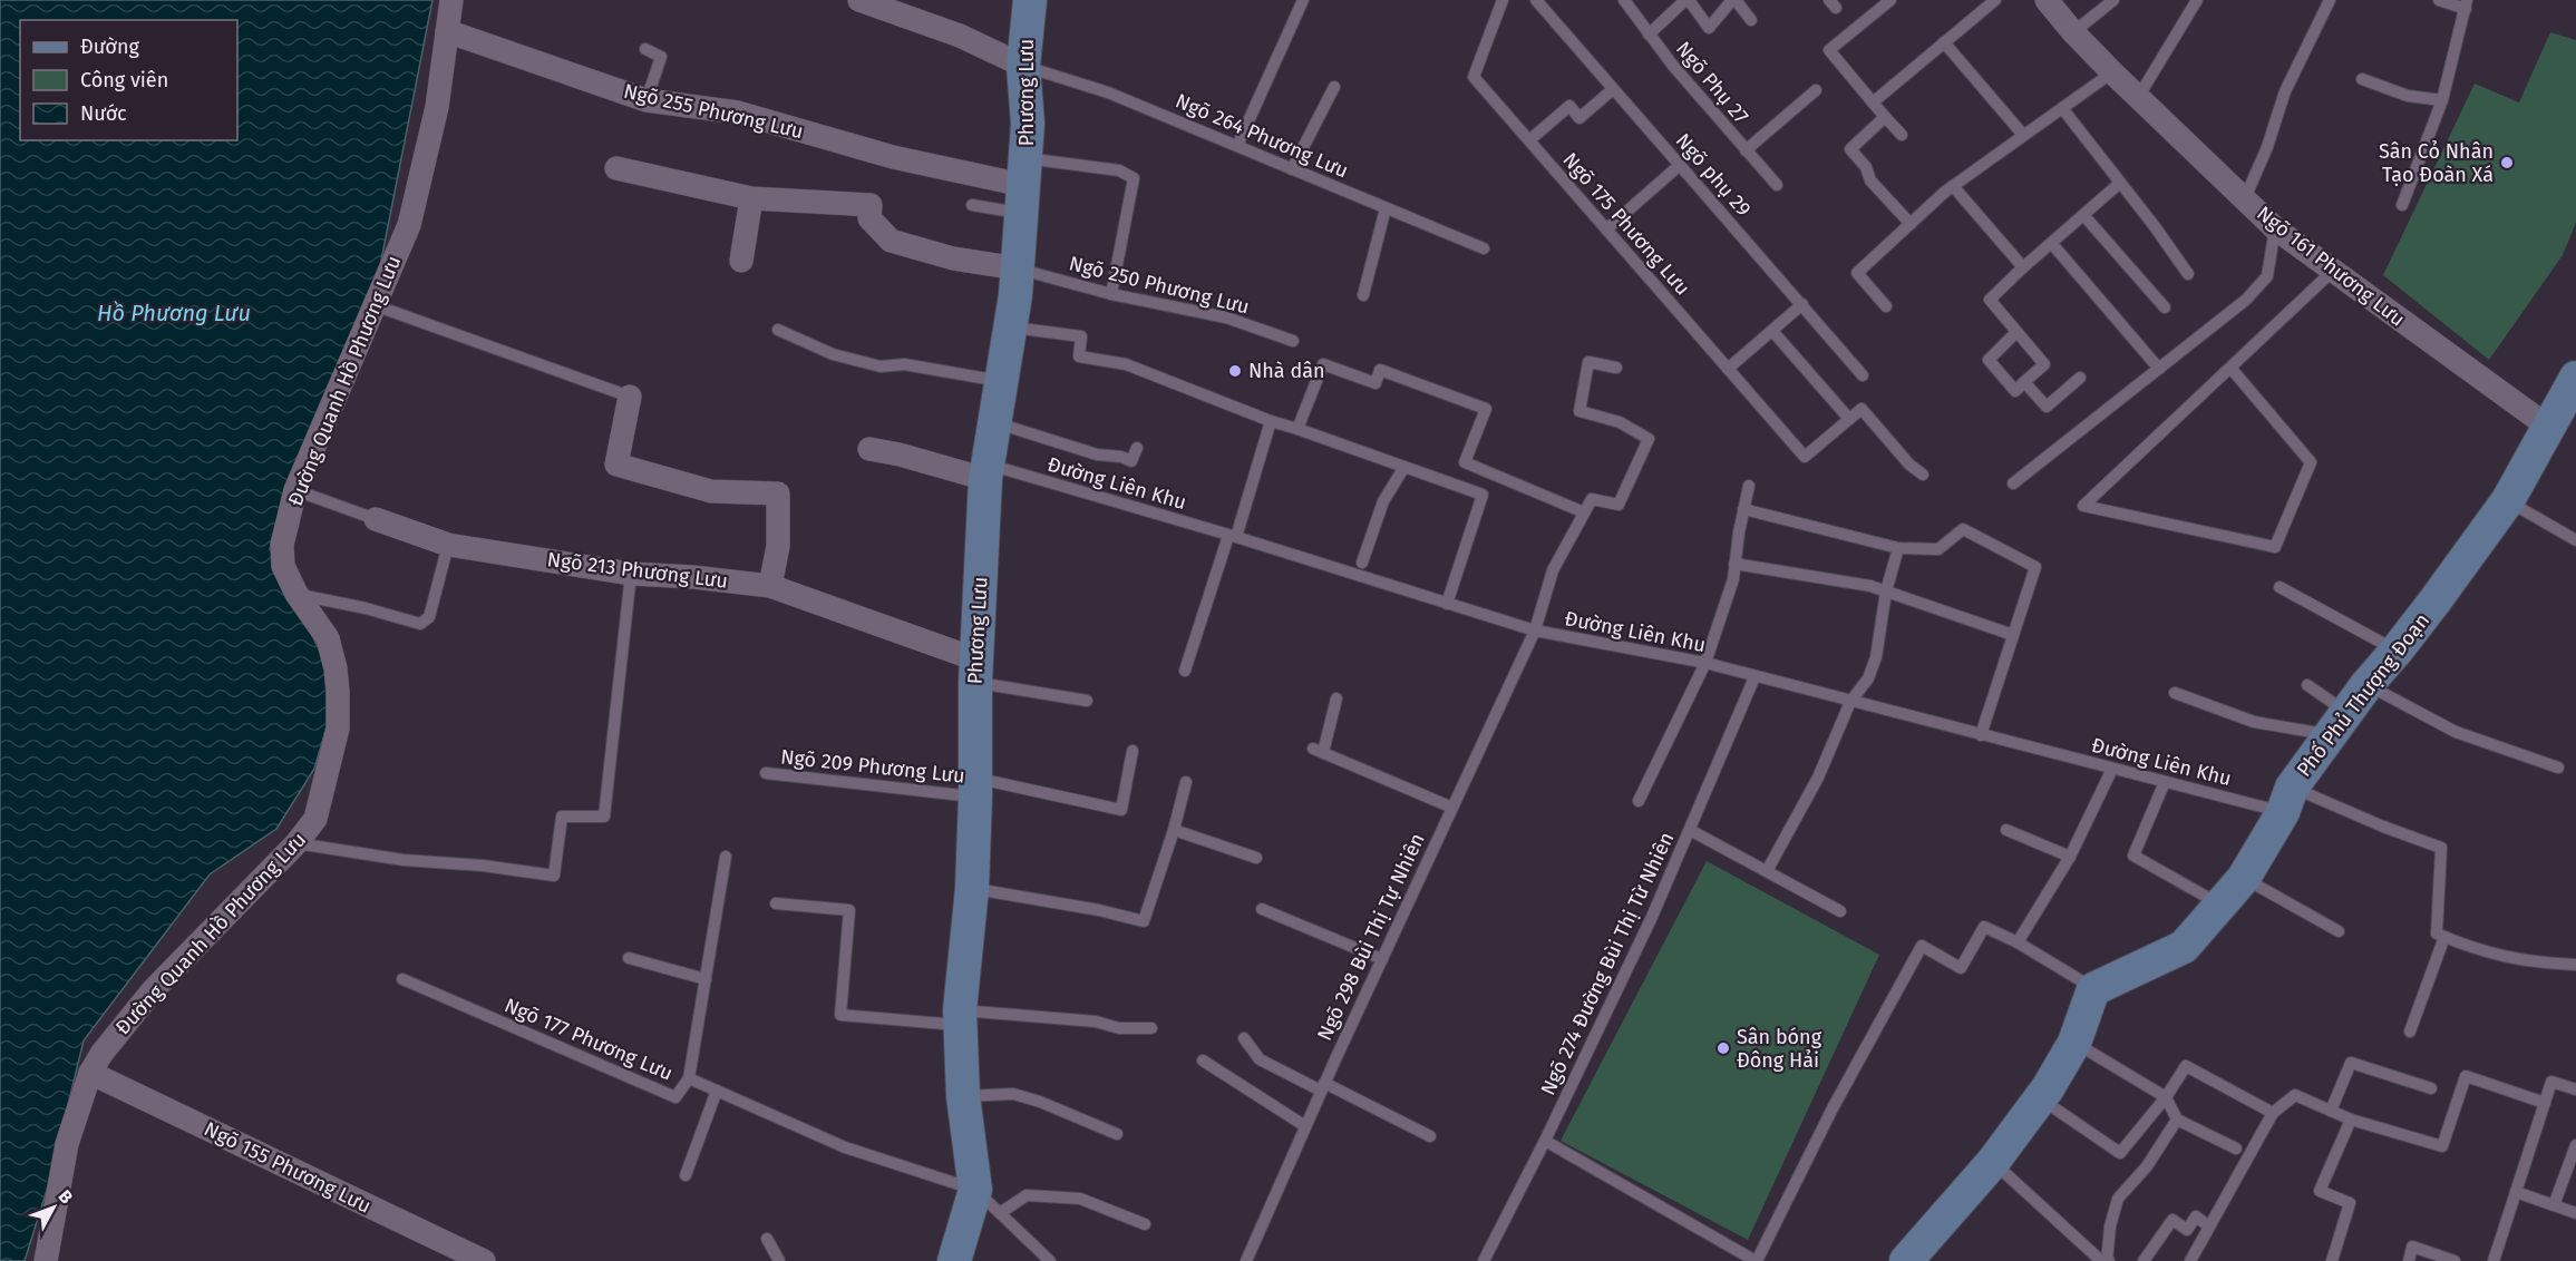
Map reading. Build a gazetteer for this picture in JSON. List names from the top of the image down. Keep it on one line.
{"streets":{"street":["Phương Lưu","Ngõ 255 Phương Lưu","Ngõ 161 Phương Lưu","Đường Quanh Hồ Phương Lưu","Ngõ 213 Phương Lưu","Phố Phủ Thượng Đoạn","Ngõ 155 Phương Lưu"],"lane":["Ngõ Phụ 27","Ngõ 264 Phương Lưu","Ngõ phụ 29","Ngõ 175 Phương Lưu","Ngõ 250 Phương Lưu","Đường Liên Khu","Ngõ 209 Phương Lưu","Ngõ 298 Bùi Thị Tự Nhiên","Ngõ 274 Đường Bùi Thị Từ Nhiên","Ngõ 177 Phương Lưu"]},"crossings":[["Phương Lưu","Ngõ 255 Phương Lưu"],["Phương Lưu","Ngõ 264 Phương Lưu"],["Phương Lưu","Ngõ 250 Phương Lưu"],["Phương Lưu","Đường Liên Khu"],["Phương Lưu","Ngõ 213 Phương Lưu"],["Phương Lưu","Ngõ 209 Phương Lưu"],["Phương Lưu","Ngõ 177 Phương Lưu"],["Ngõ 255 Phương Lưu","Đường Quanh Hồ Phương Lưu"],["Ngõ 161 Phương Lưu","Phố Phủ Thượng Đoạn"],["Đường Quanh Hồ Phương Lưu","Ngõ 213 Phương Lưu"],["Đường Quanh Hồ Phương Lưu","Ngõ 155 Phương Lưu"],["Đường Liên Khu","Phố Phủ Thượng Đoạn"],["Đường Liên Khu","Ngõ 298 Bùi Thị Tự Nhiên"],["Đường Liên Khu","Ngõ 274 Đường Bùi Thị Từ Nhiên"]],"water":["Hồ Phương Lưu"],"places":["Sân Cỏ Nhân Tạo Đoàn Xá","Nhà dân","Sân bóng Đông Hải"],"legend":["Đường","Công viên","Nước"],"north":"top right"}
